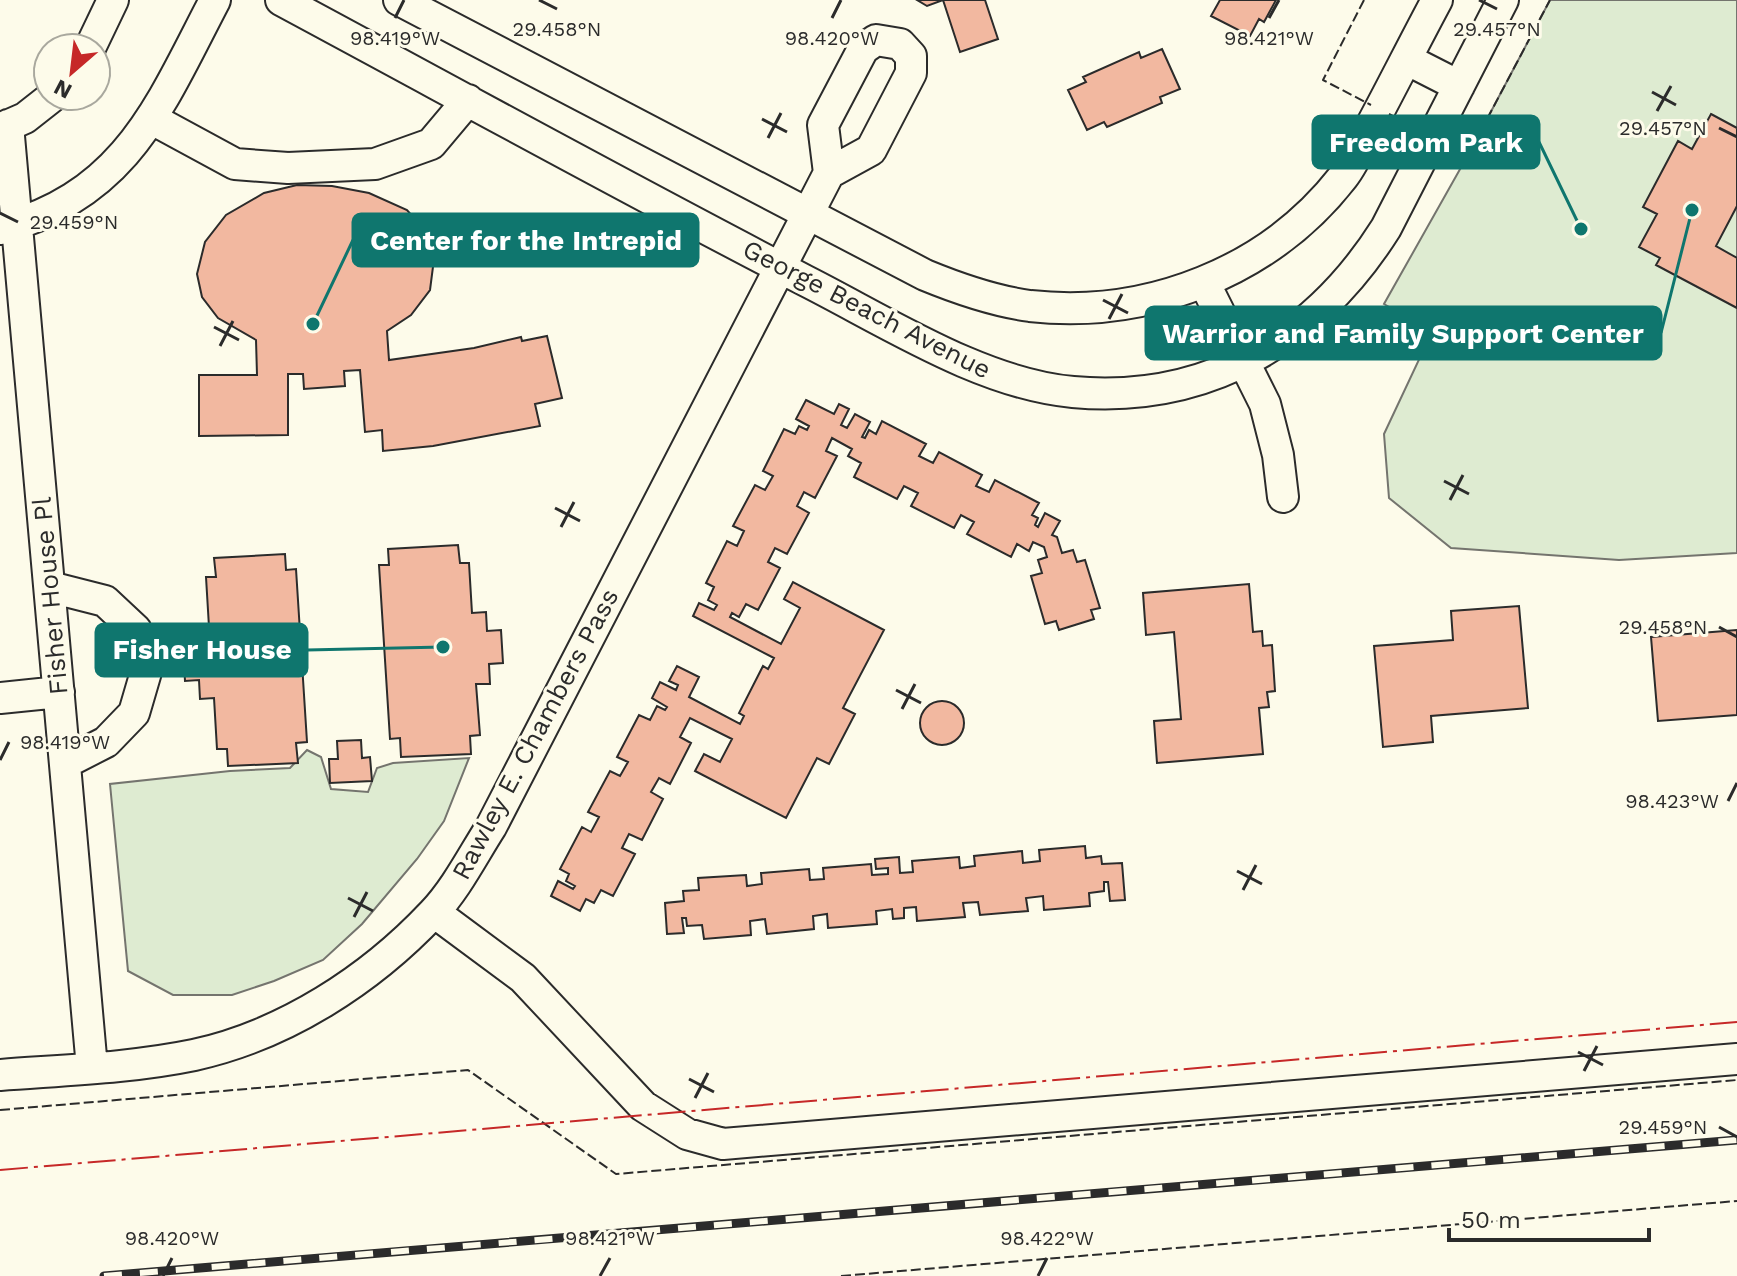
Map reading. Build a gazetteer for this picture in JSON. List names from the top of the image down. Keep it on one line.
{"streets":{"street":["George Beach Avenue","Fisher House Pl","Rawley E. Chambers Pass"]},"crossings":[["George Beach Avenue","Rawley E. Chambers Pass"],["Fisher House Pl","Rawley E. Chambers Pass"]],"places":["Warrior and Family Support Center","Freedom Park","Center for the Intrepid","Fisher House"],"scale_bar":"50 m","north":"bottom left","coordinates":["29.457°N","29.458°N","98.419°W","98.420°W","98.421°W","29.459°N","98.423°W","98.422°W"]}
